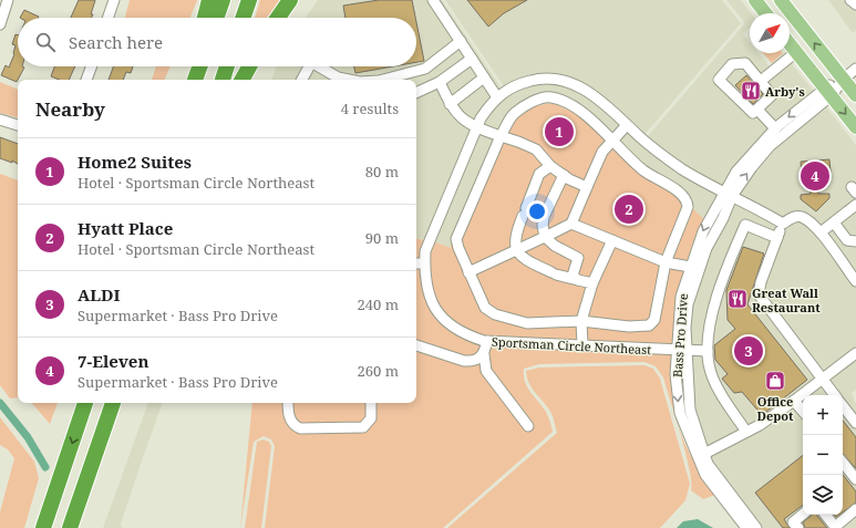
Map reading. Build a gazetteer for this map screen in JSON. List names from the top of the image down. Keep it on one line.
{"streets":{"street":["Bass Pro Drive","Sportsman Circle Northeast"]},"crossings":[["Bass Pro Drive","Sportsman Circle Northeast"]],"places":{"restaurant":["Arby's","Great Wall Restaurant"],"shop":["Office Depot"]},"north":"top right","page":{"search":"Search here","heading":["Nearby","4 results"],"pins":["1","4","2","3"],"list":[{"mark":"1","name":"Home2 Suites","note":"Hotel · Sportsman Circle Northeast","value":"80 m"},{"mark":"2","name":"Hyatt Place","note":"Hotel · Sportsman Circle Northeast","value":"90 m"},{"mark":"3","name":"ALDI","note":"Supermarket · Bass Pro Drive","value":"240 m"},{"mark":"4","name":"7-Eleven","note":"Supermarket · Bass Pro Drive","value":"260 m"}],"map_buttons":["+","−"]}}
